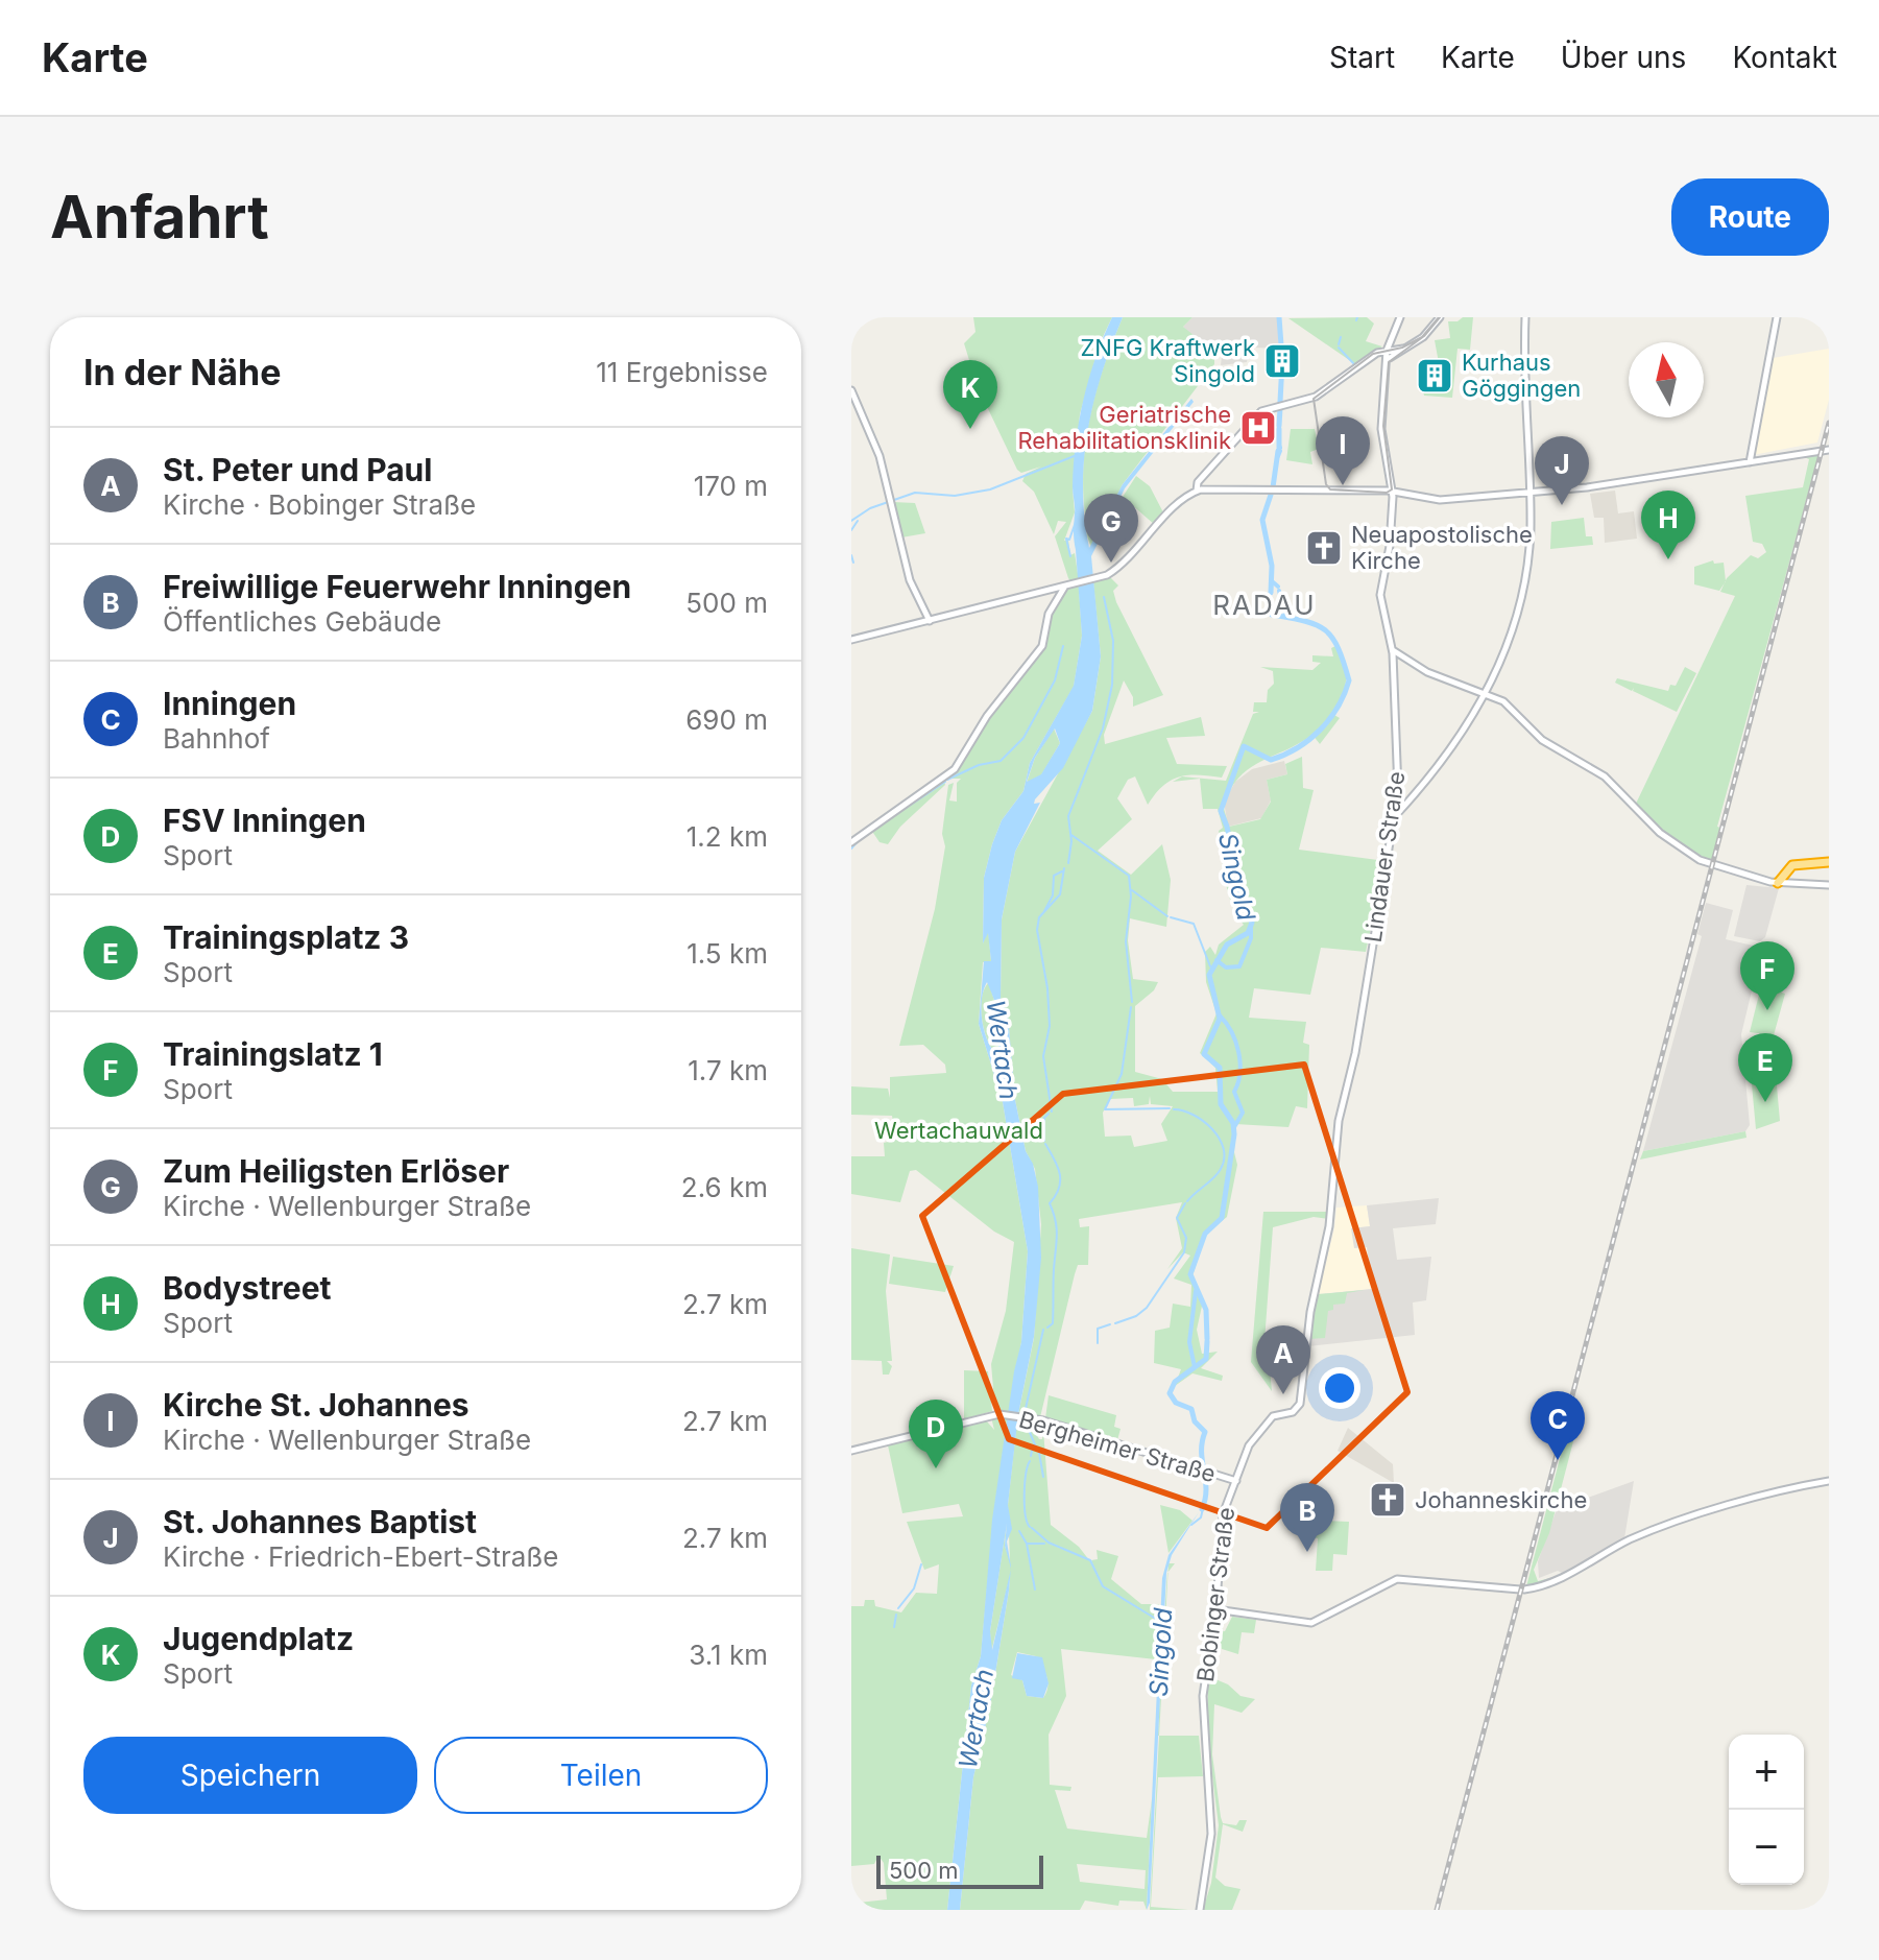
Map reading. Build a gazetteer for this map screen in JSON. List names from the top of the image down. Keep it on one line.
{"streets":{"street":["Lindauer Straße","Bergheimer Straße","Bobinger Straße"]},"crossings":[["Lindauer Straße","Bobinger Straße"],["Bergheimer Straße","Bobinger Straße"]],"districts":["RADAU"],"water":["Singold","Wertach"],"parks":["Wertachauwald"],"places":{"building":["ZNFG Kraftwerk Singold","Kurhaus Göggingen"],"hospital":["Geriatrische Rehabilitationsklinik"],"church":["Neuapostolische Kirche","Johanneskirche"]},"scale_bar":"500 m","north":"top","page":{"header":"Karte","nav":["Start","Karte","Über uns","Kontakt"],"buttons":["Route",["Speichern","Teilen"]],"title":"Anfahrt","heading":["In der Nähe","11 Ergebnisse"],"pins":["K","I","J","H","G","F","E","A","C","D","B"],"list":[{"mark":"A","name":"St. Peter und Paul","note":"Kirche · Bobinger Straße","value":"170 m"},{"mark":"B","name":"Freiwillige Feuerwehr Inningen","note":"Öffentliches Gebäude","value":"500 m"},{"mark":"C","name":"Inningen","note":"Bahnhof","value":"690 m"},{"mark":"D","name":"FSV Inningen","note":"Sport","value":"1.2 km"},{"mark":"E","name":"Trainingsplatz 3","note":"Sport","value":"1.5 km"},{"mark":"F","name":"Trainingslatz 1","note":"Sport","value":"1.7 km"},{"mark":"G","name":"Zum Heiligsten Erlöser","note":"Kirche · Wellenburger Straße","value":"2.6 km"},{"mark":"H","name":"Bodystreet","note":"Sport","value":"2.7 km"},{"mark":"I","name":"Kirche St. Johannes","note":"Kirche · Wellenburger Straße","value":"2.7 km"},{"mark":"J","name":"St. Johannes Baptist","note":"Kirche · Friedrich-Ebert-Straße","value":"2.7 km"},{"mark":"K","name":"Jugendplatz","note":"Sport","value":"3.1 km"}],"map_buttons":["+","−"],"scale":"500 m"}}
